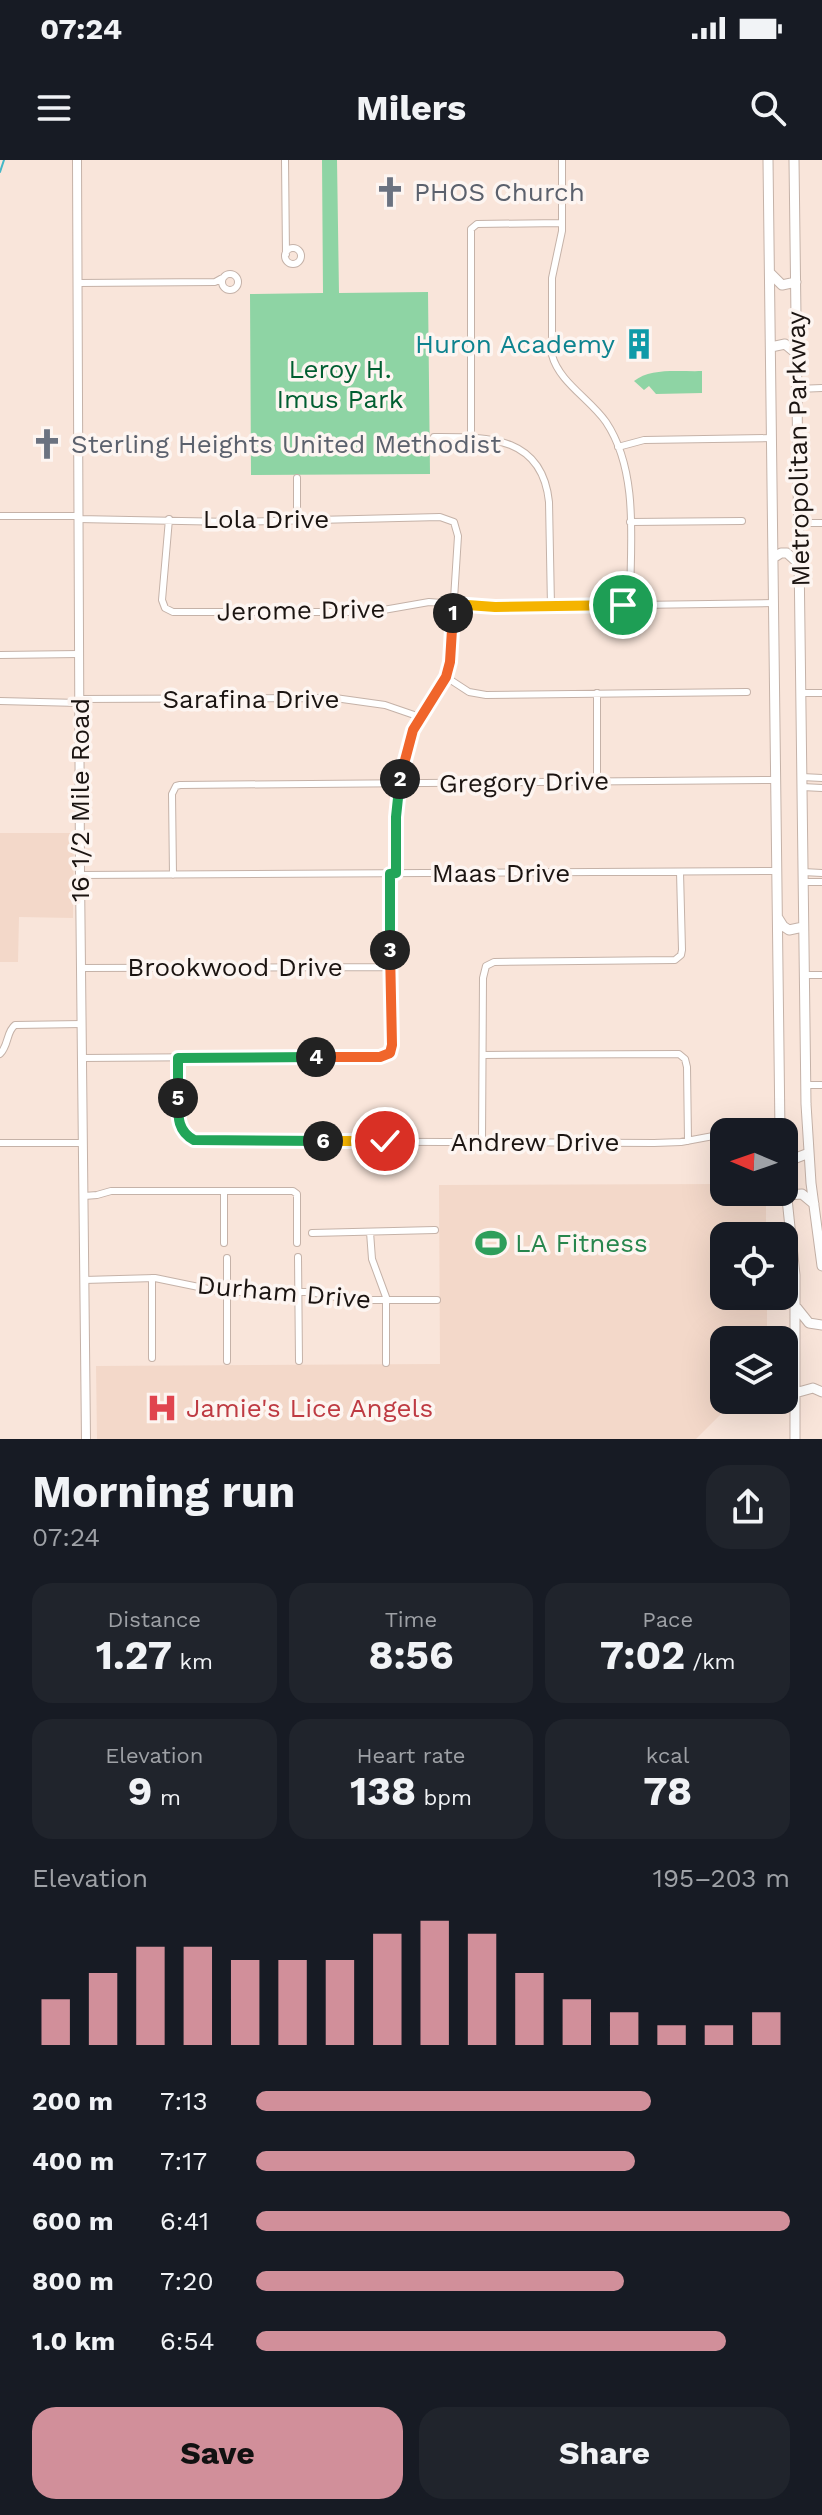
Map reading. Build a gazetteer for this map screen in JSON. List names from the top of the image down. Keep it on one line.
{"streets":{"main road":["Metropolitan Parkway"],"street":["Lola Drive","Jerome Drive","Sarafina Drive","Gregory Drive","16 1/2 Mile Road","Maas Drive","Brookwood Drive","Andrew Drive","Durham Drive"]},"crossings":[["Metropolitan Parkway","Jerome Drive"],["Metropolitan Parkway","Gregory Drive"],["Metropolitan Parkway","Maas Drive"],["Lola Drive","Jerome Drive"],["Lola Drive","16 1/2 Mile Road"],["Sarafina Drive","16 1/2 Mile Road"],["Gregory Drive","Maas Drive"],["16 1/2 Mile Road","Maas Drive"],["16 1/2 Mile Road","Brookwood Drive"],["16 1/2 Mile Road","Durham Drive"]],"parks":["Leroy H. Imus Park"],"places":{"church":["PHOS Church","Sterling Heights United Methodist"],"building":["Huron Academy"],"sports":["LA Fitness"],"hospital":["Jamie's Lice Angels"]},"north":"left","page":{"status":"07:24","header":"Milers","pins":["1","2","3","4","5","6"],"heading":["Morning run","07:24"],"stats":[["Distance","1.27 km"],["Time","8:56"],["Pace","7:02 /km"],["Elevation","9 m"],["Heart rate","138 bpm"],["kcal","78"]],"chart":["Elevation","195–203 m"],"list":[{"name":"200 m","note":"7:13"},{"name":"400 m","note":"7:17"},{"name":"600 m","note":"6:41"},{"name":"800 m","note":"7:20"},{"name":"1.0 km","note":"6:54"}],"buttons":["Save","Share"]}}
